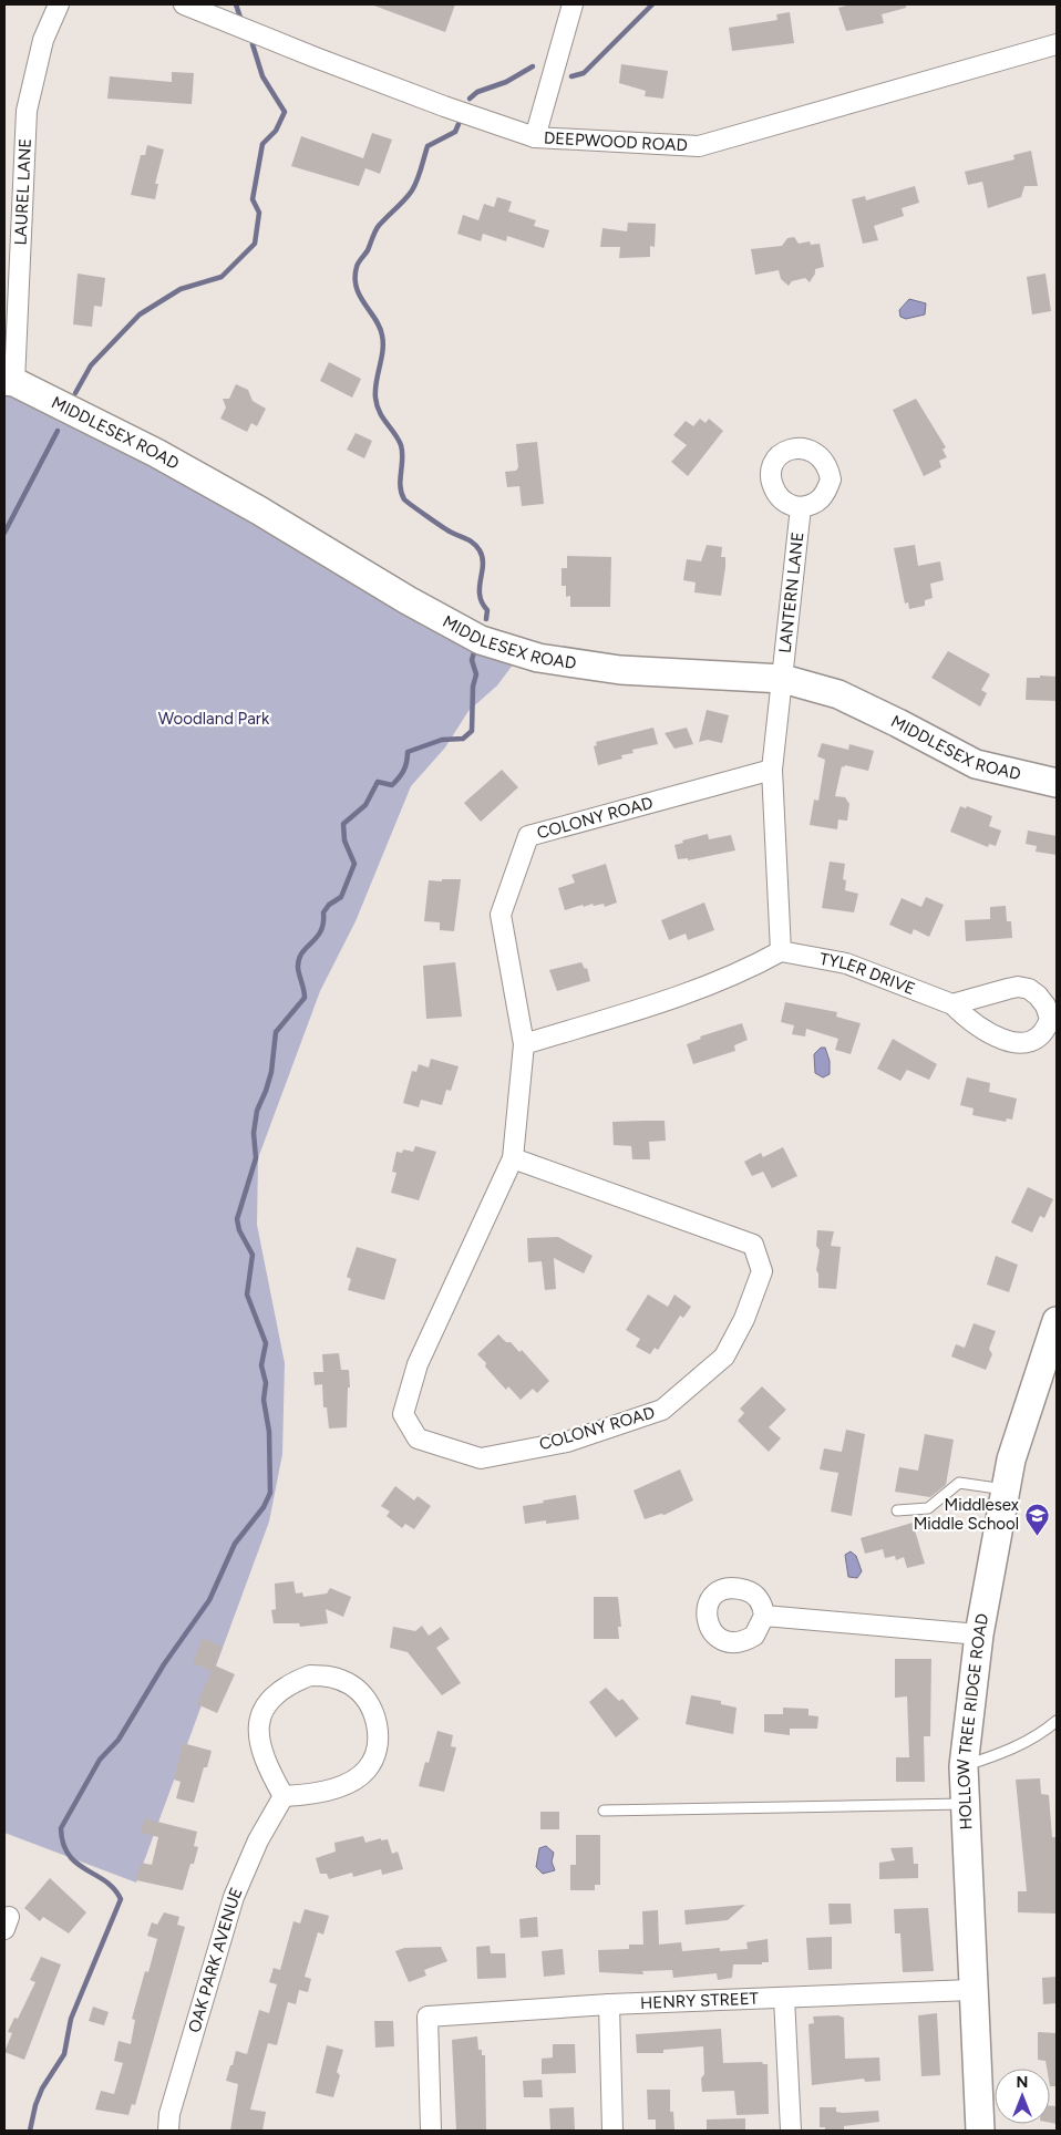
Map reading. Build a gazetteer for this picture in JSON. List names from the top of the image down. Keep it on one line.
{"streets":{"street":["DEEPWOOD ROAD","LAUREL LANE","MIDDLESEX ROAD","LANTERN LANE","COLONY ROAD","TYLER DRIVE","HOLLOW TREE RIDGE ROAD","OAK PARK AVENUE","HENRY STREET"]},"crossings":[["LAUREL LANE","MIDDLESEX ROAD"],["MIDDLESEX ROAD","LANTERN LANE"],["HOLLOW TREE RIDGE ROAD","HENRY STREET"]],"parks":["Woodland Park"],"places":{"school or university":["Middlesex Middle School"]},"north":"top"}
